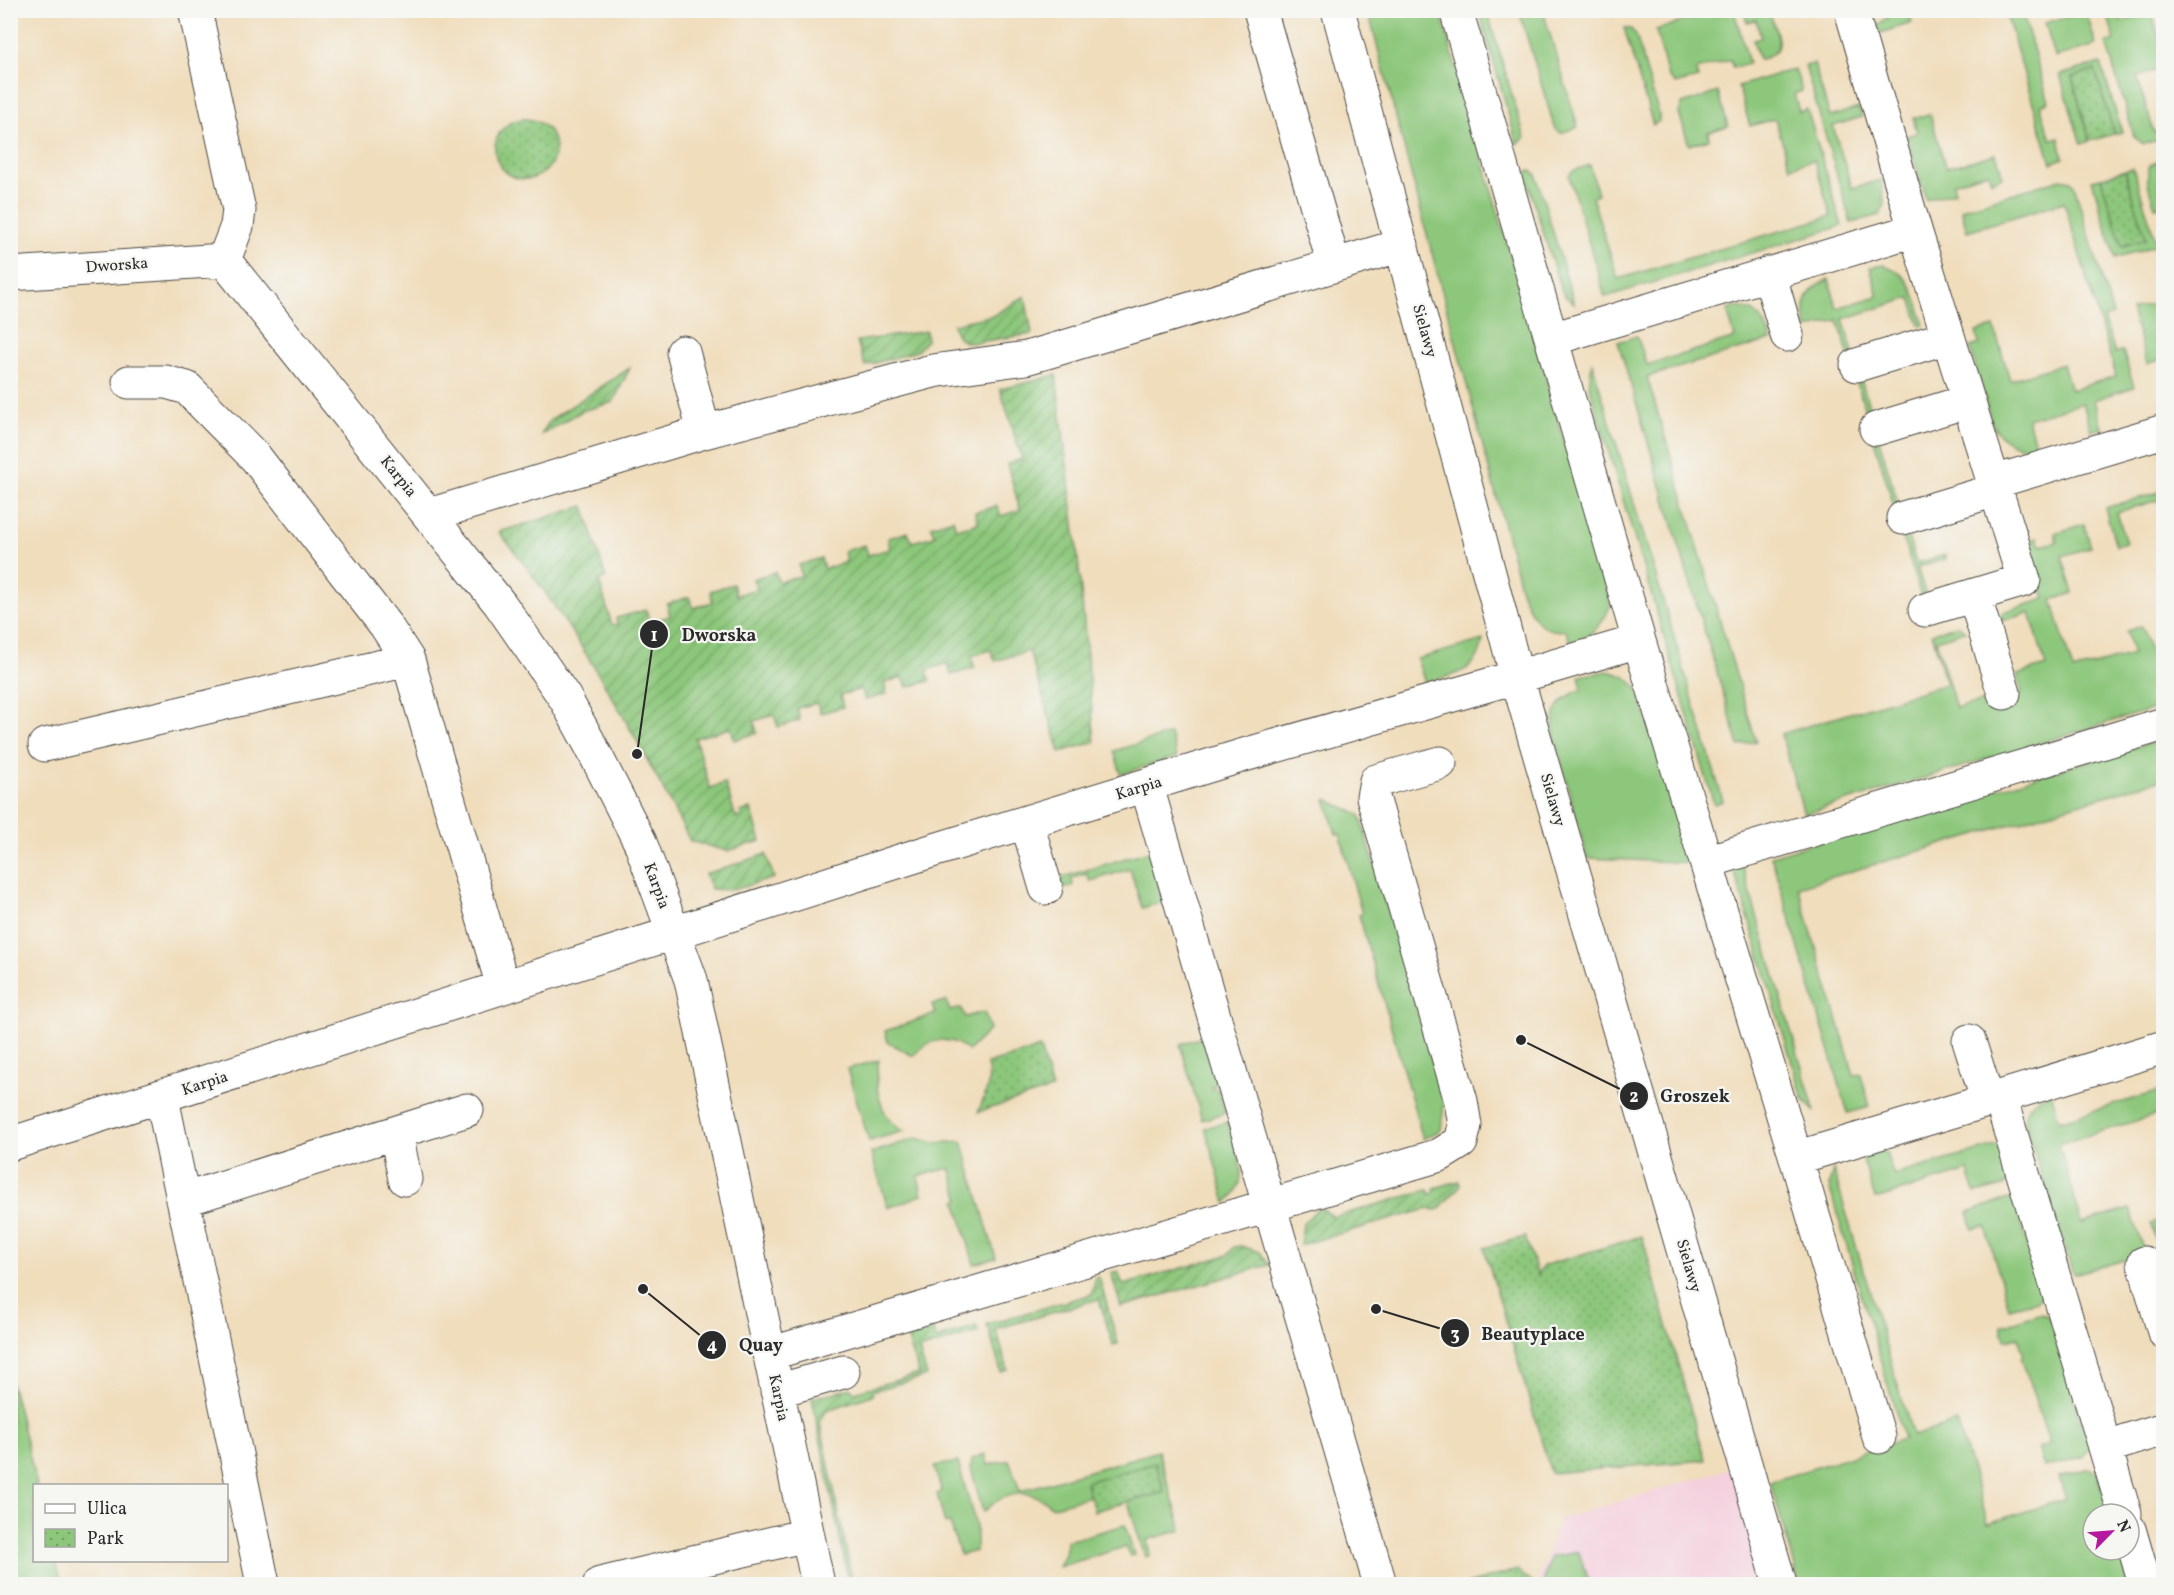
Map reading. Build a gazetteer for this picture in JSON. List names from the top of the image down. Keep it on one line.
{"streets":{"street":["Dworska","Sielawy","Karpia"]},"crossings":[["Dworska","Karpia"],["Sielawy","Karpia"]],"places":["Dworska","Groszek","Quay","Beautyplace"],"legend":["Ulica","Park"],"north":"top right"}
